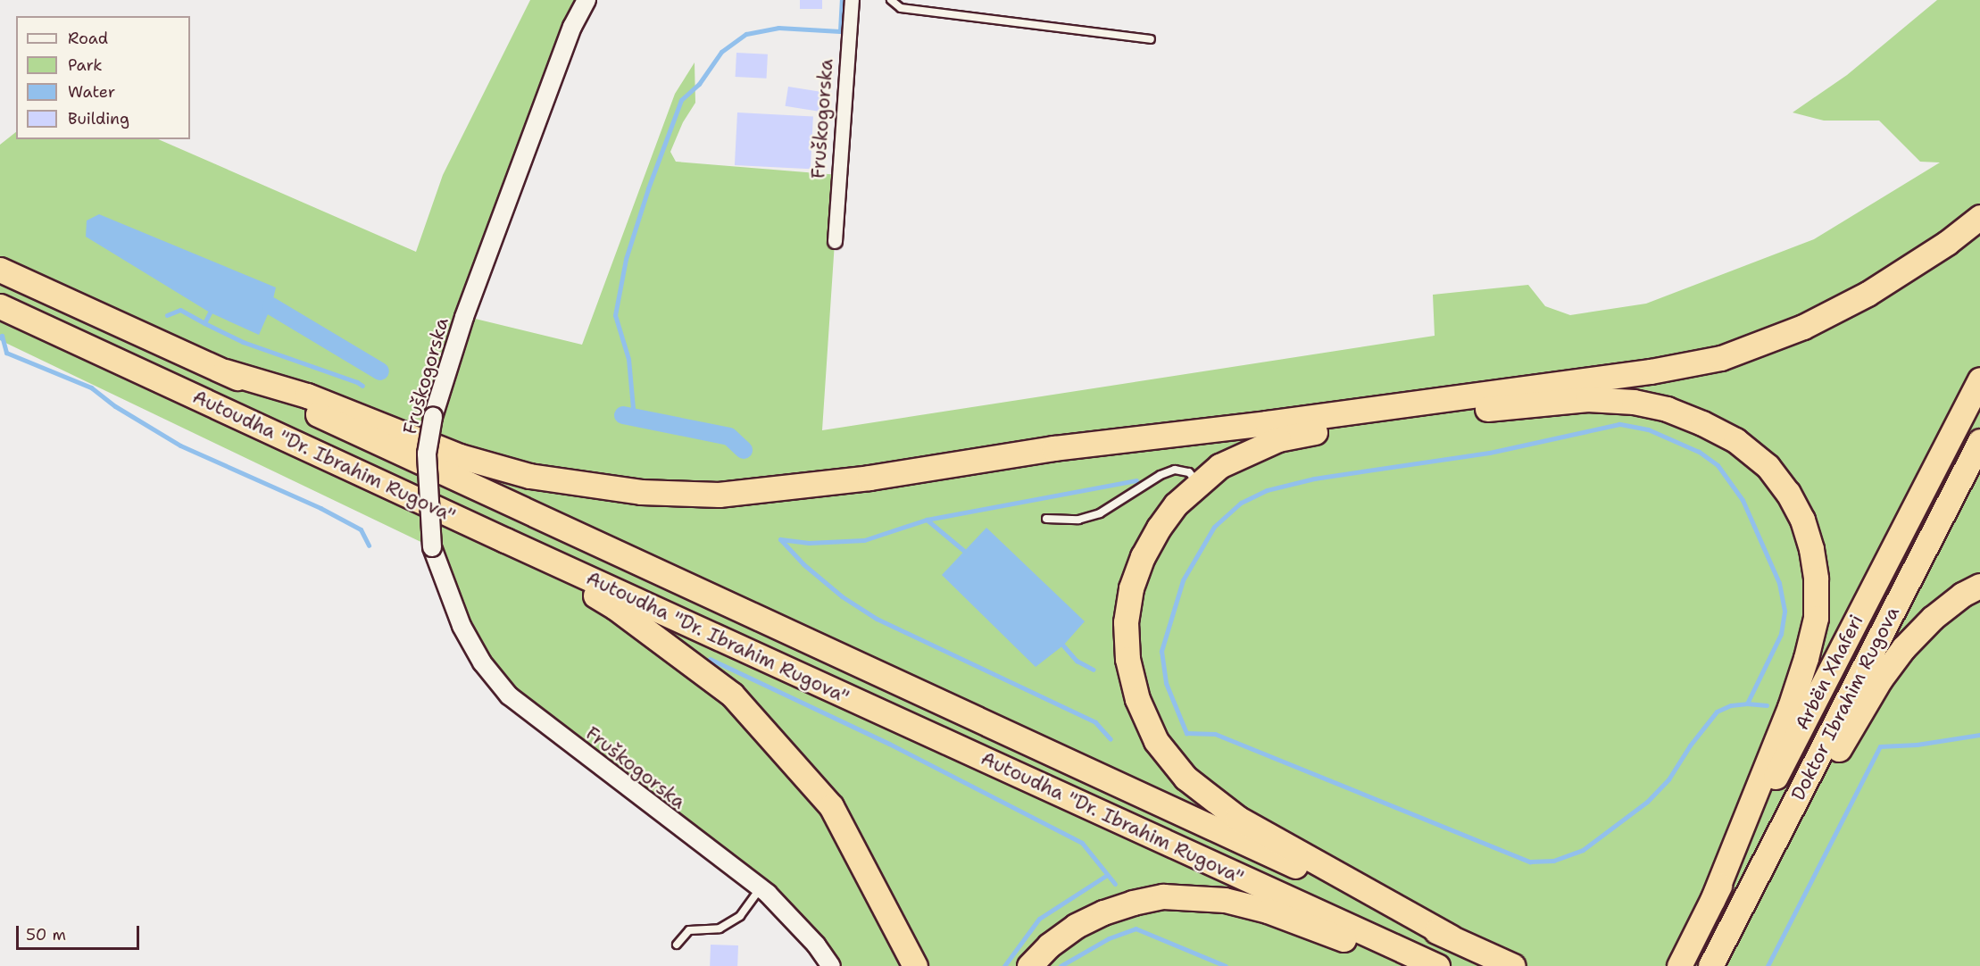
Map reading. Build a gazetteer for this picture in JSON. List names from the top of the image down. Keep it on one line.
{"streets":{"highway":["Autoudha \"Dr. Ibrahim Rugova\"","Arbën Xhaferi","Doktor Ibrahim Rugova"],"street":["Fruškogorska"]},"legend":["Road","Park","Water","Building"],"scale_bar":"50 m"}
